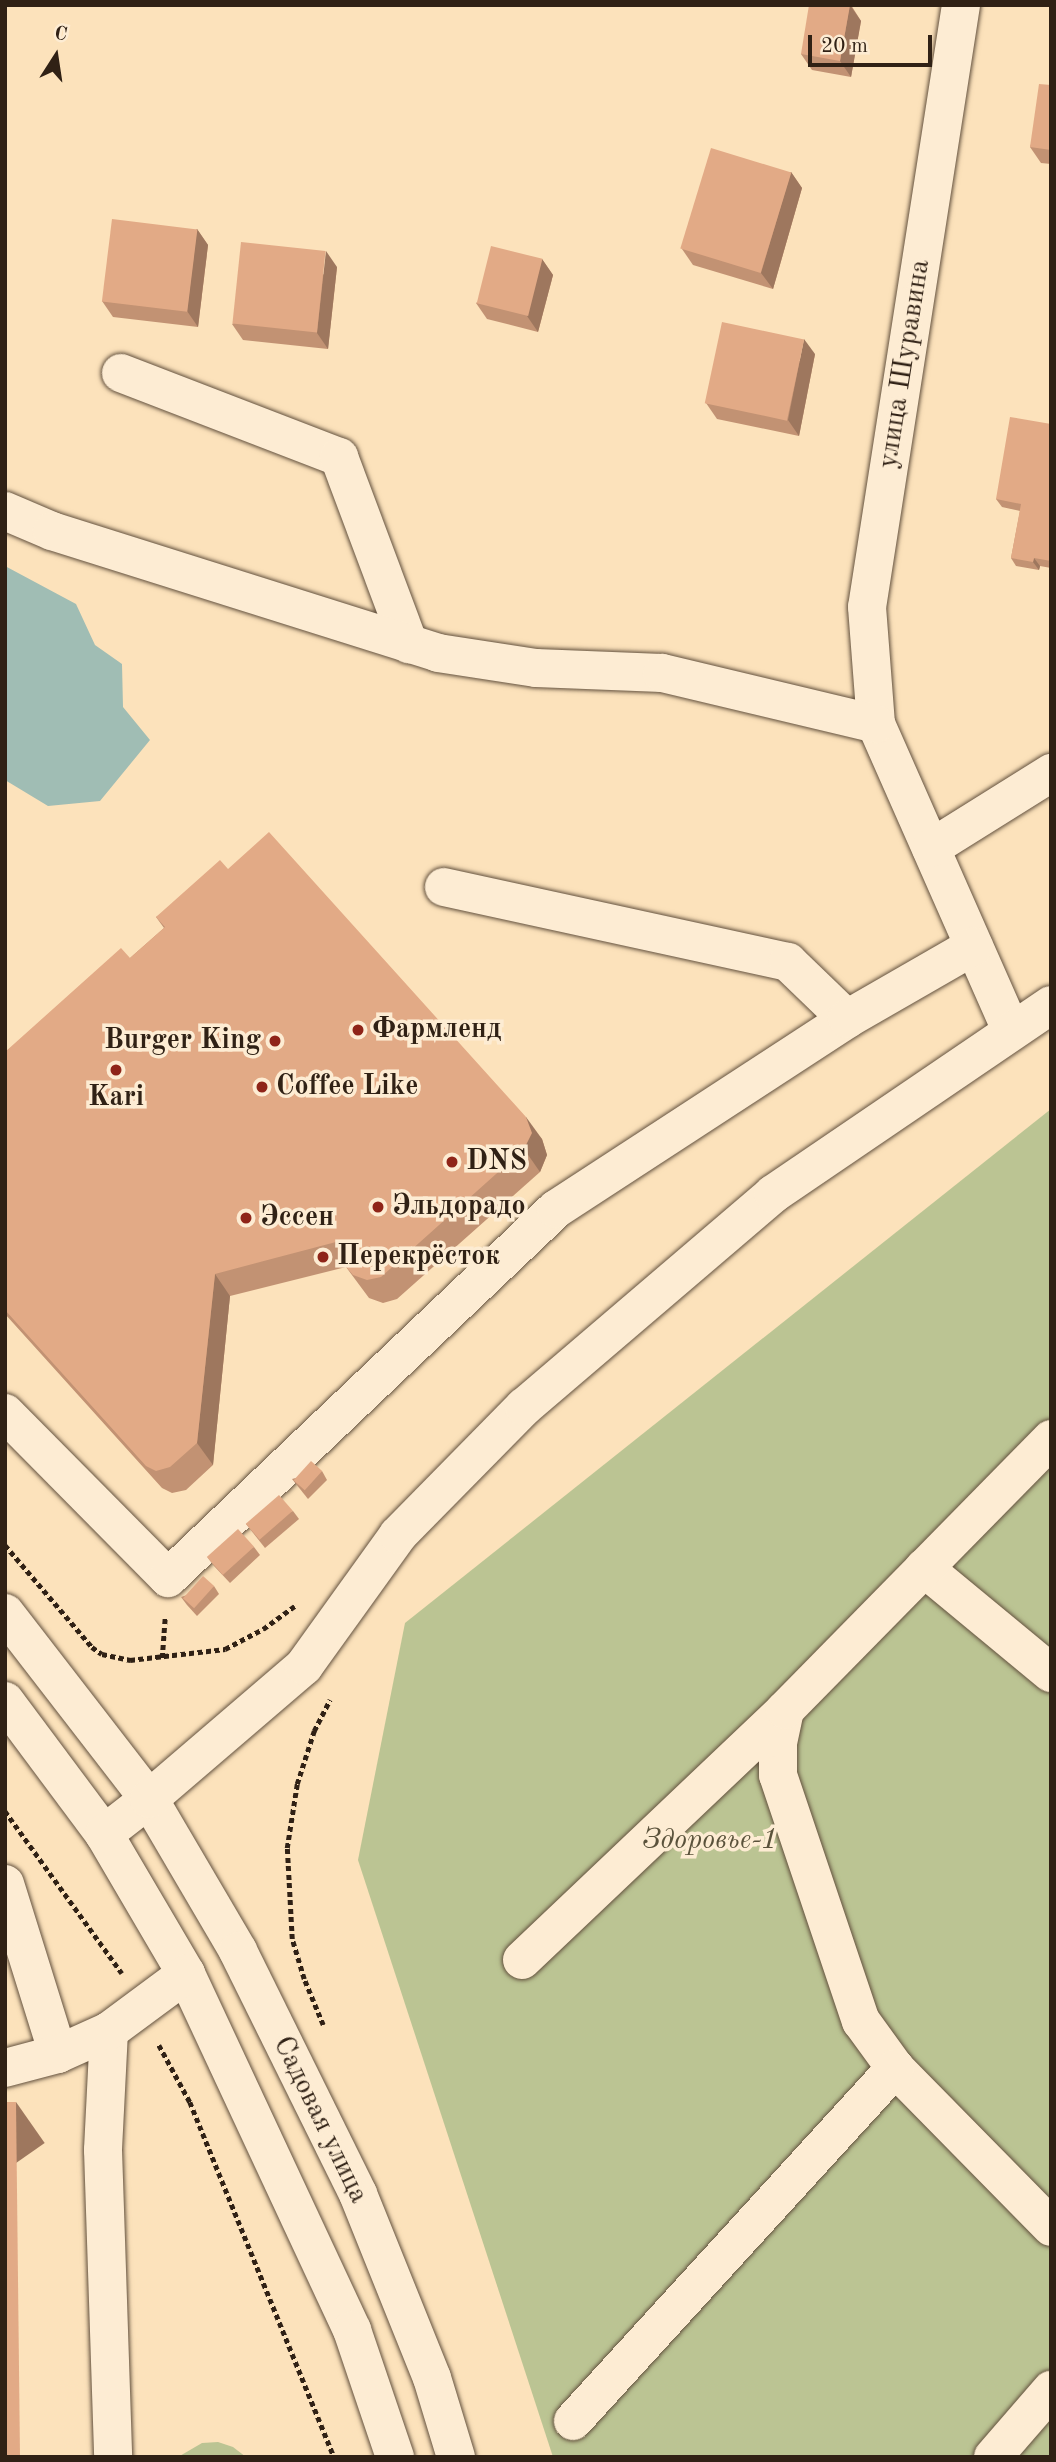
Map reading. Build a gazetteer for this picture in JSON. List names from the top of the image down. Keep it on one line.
{"streets":{"street":["улица Шуравина","Садовая улица"]},"parks":["Здоровье-1"],"places":["Фармленд","Burger King","Kari","Coffee Like","DNS","Эльдорадо","Эссен","Перекрёсток"],"scale_bar":"20 m","north":"top"}
